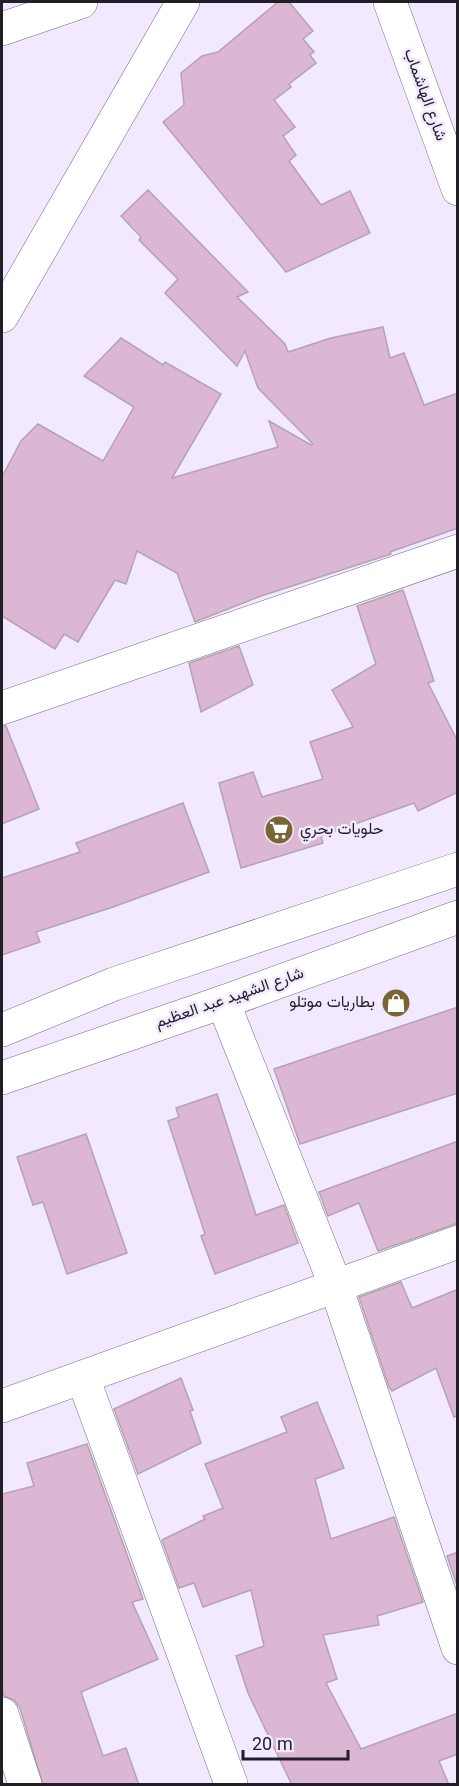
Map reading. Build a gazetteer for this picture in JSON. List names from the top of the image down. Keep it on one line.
{"streets":{"street":["شارع الهاشماب","شارع الشهيد عبد العظيم"]},"places":{"supermarket":["حلويات بحري"],"shop":["بطاريات موتلو"]},"scale_bar":"20 m"}
